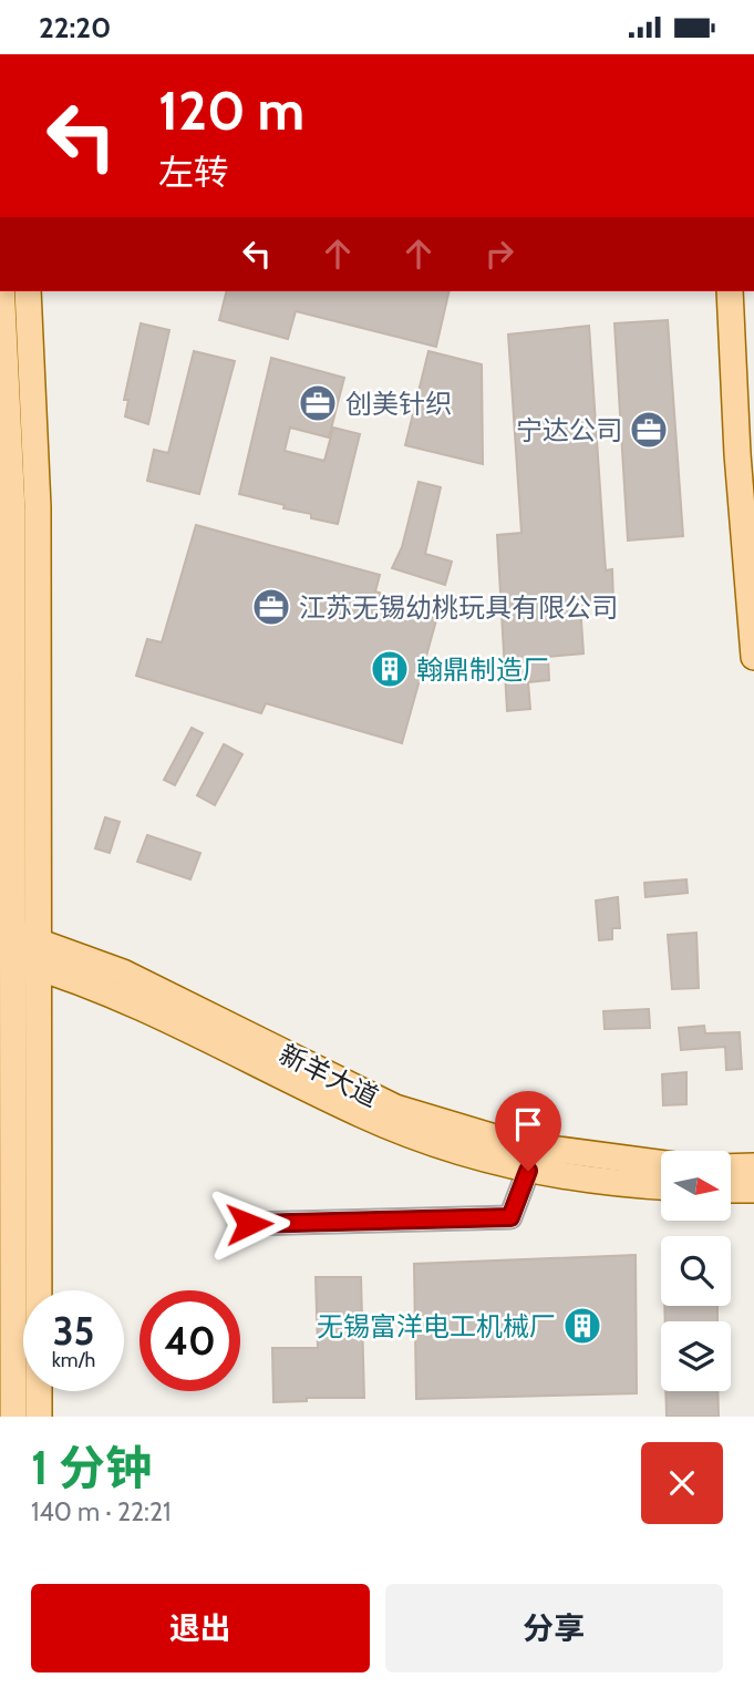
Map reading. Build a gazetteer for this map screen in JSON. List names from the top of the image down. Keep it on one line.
{"streets":{"main road":["新羊大道"]},"places":{"office":["创美针织","宁达公司","江苏无锡幼桃玩具有限公司"],"building":["翰鼎制造厂","无锡富洋电工机械厂"]},"north":"right","page":{"status":"22:20","turn":["120 m","左转"],"speed":"35 km/h","limit":"40","heading":["1 分钟","140 m · 22:21"],"buttons":["退出","分享"]}}
